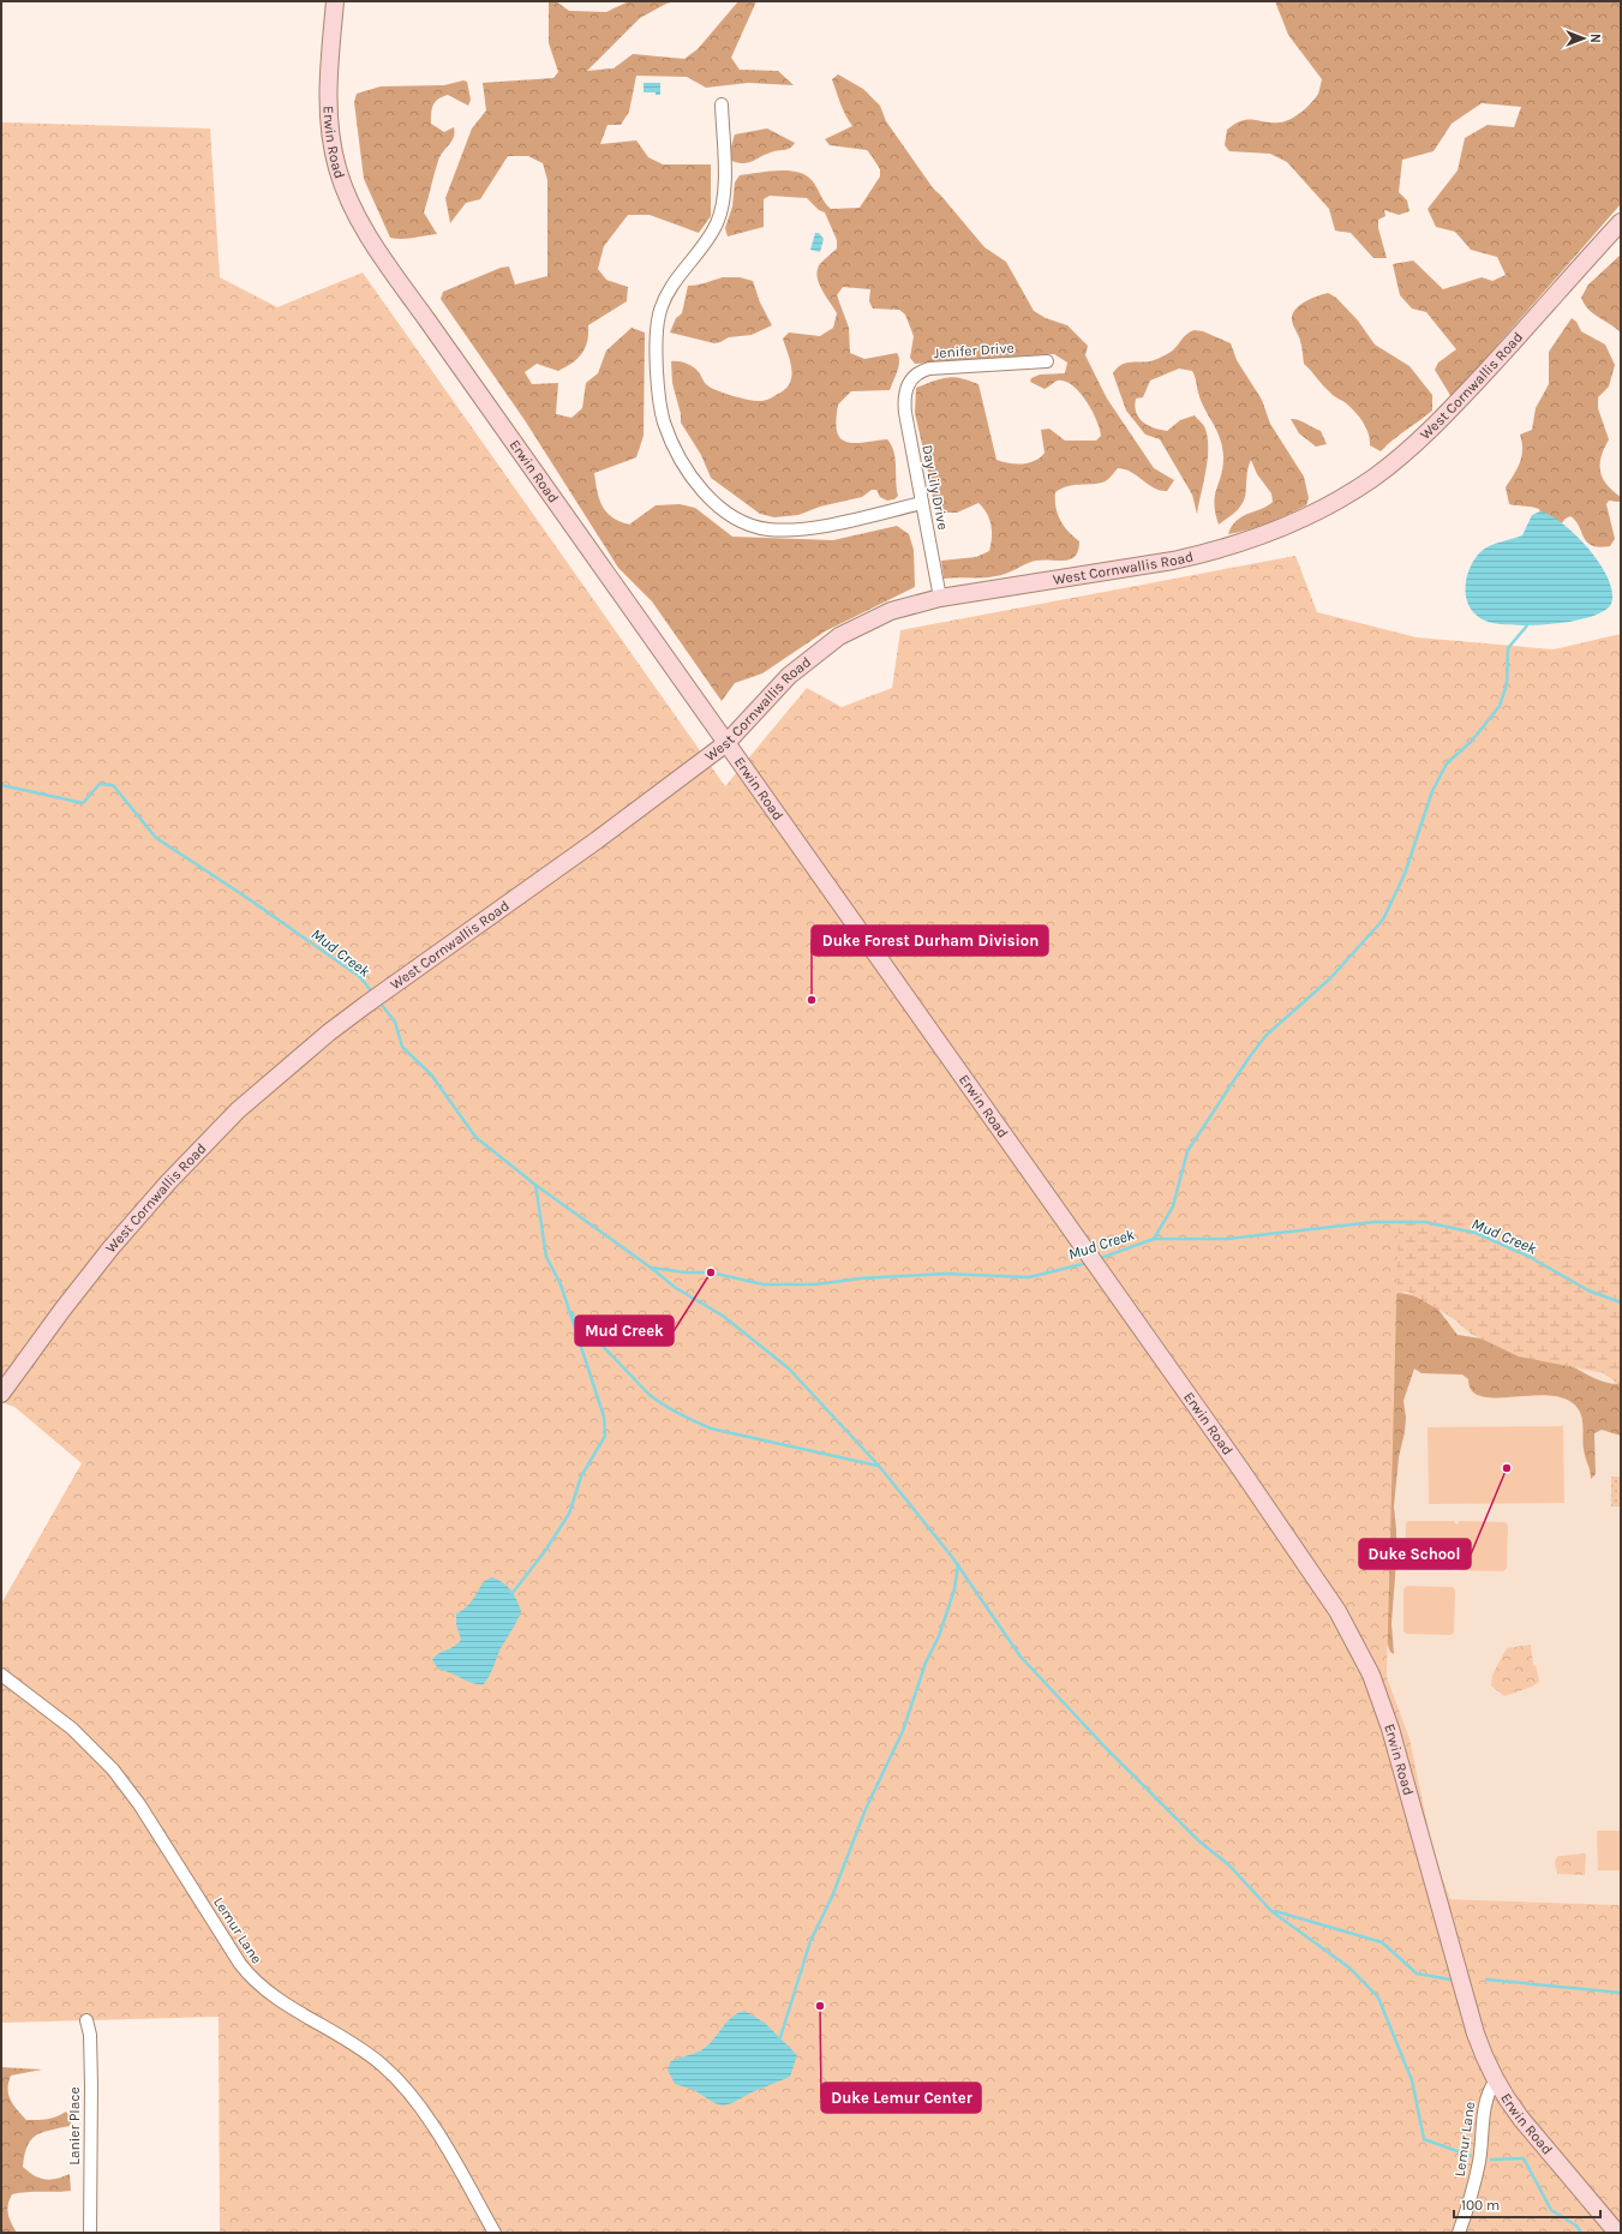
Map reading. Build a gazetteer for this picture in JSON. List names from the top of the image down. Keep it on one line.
{"streets":{"main road":["Erwin Road","West Cornwallis Road"],"street":["Jenifer Drive","Day Lily Drive","Lemur Lane","Lanier Place"]},"crossings":[["Erwin Road","West Cornwallis Road"],["Erwin Road","Lemur Lane"],["Jenifer Drive","Day Lily Drive"],["West Cornwallis Road","Day Lily Drive"]],"water":["Mud Creek"],"places":["Duke Forest Durham Division","Mud Creek","Duke School","Duke Lemur Center"],"scale_bar":"100 m","north":"right"}
